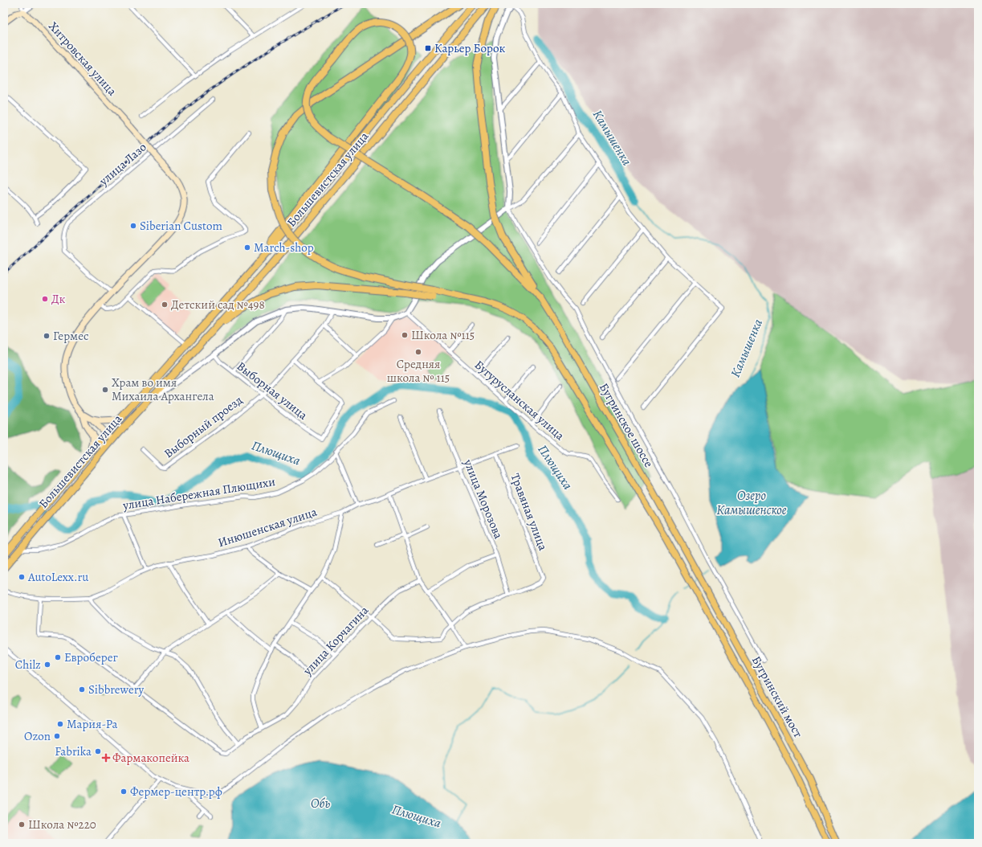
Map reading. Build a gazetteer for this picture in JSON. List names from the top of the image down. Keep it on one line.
{"streets":{"highway":["Большевистская улица"],"main road":["Хитровская улица","Бугринское шоссе","Бугринский мост"],"street":["улица Лазо","Выборная улица","Бугурусланская улица","Выборный проезд","улица Набережная Плющихи","улица Морозова","Травяная улица","Инюшенская улица","улица Корчагина"]},"crossings":[["Хитровская улица","улица Лазо"],["Хитровская улица","Большевистская улица"],["Большевистская улица","улица Набережная Плющихи"],["Выборная улица","Выборный проезд"],["Бугринское шоссе","Бугринский мост"],["улица Морозова","Травяная улица"],["улица Морозова","Инюшенская улица"],["Травяная улица","Инюшенская улица"]],"water":["Камышенка","Плющиха","Озеро Камышенское","Обь"],"places":{"transit":["Карьер Борок"],"other":["Siberian Custom","March-shop","Дк","Детский сад №498","Школа №115","Гермес","Средняя школа № 115","Храм во имя Михаила Архангела","AutoLexx.ru","Евроберег","Chilz","Sibbrewery","Мария-Ра","Ozon","Fabrika","Фермер-центр.рф","Школа №220"],"health":["Фармакопейка"]}}
